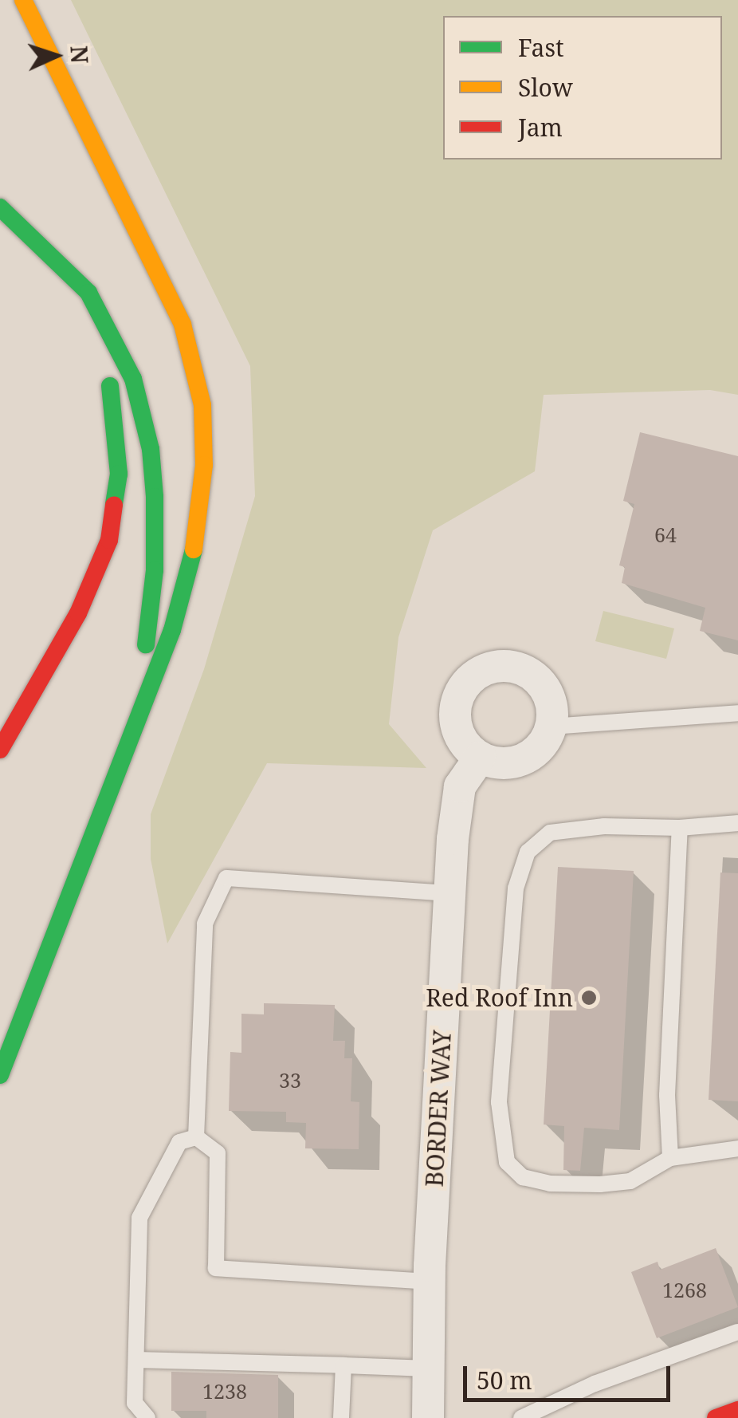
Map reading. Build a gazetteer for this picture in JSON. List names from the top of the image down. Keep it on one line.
{"streets":{"street":["BORDER WAY"]},"places":["Red Roof Inn"],"house_numbers":["64","33","1268","1238"],"legend":["Fast","Slow","Jam"],"scale_bar":"50 m","north":"right"}
